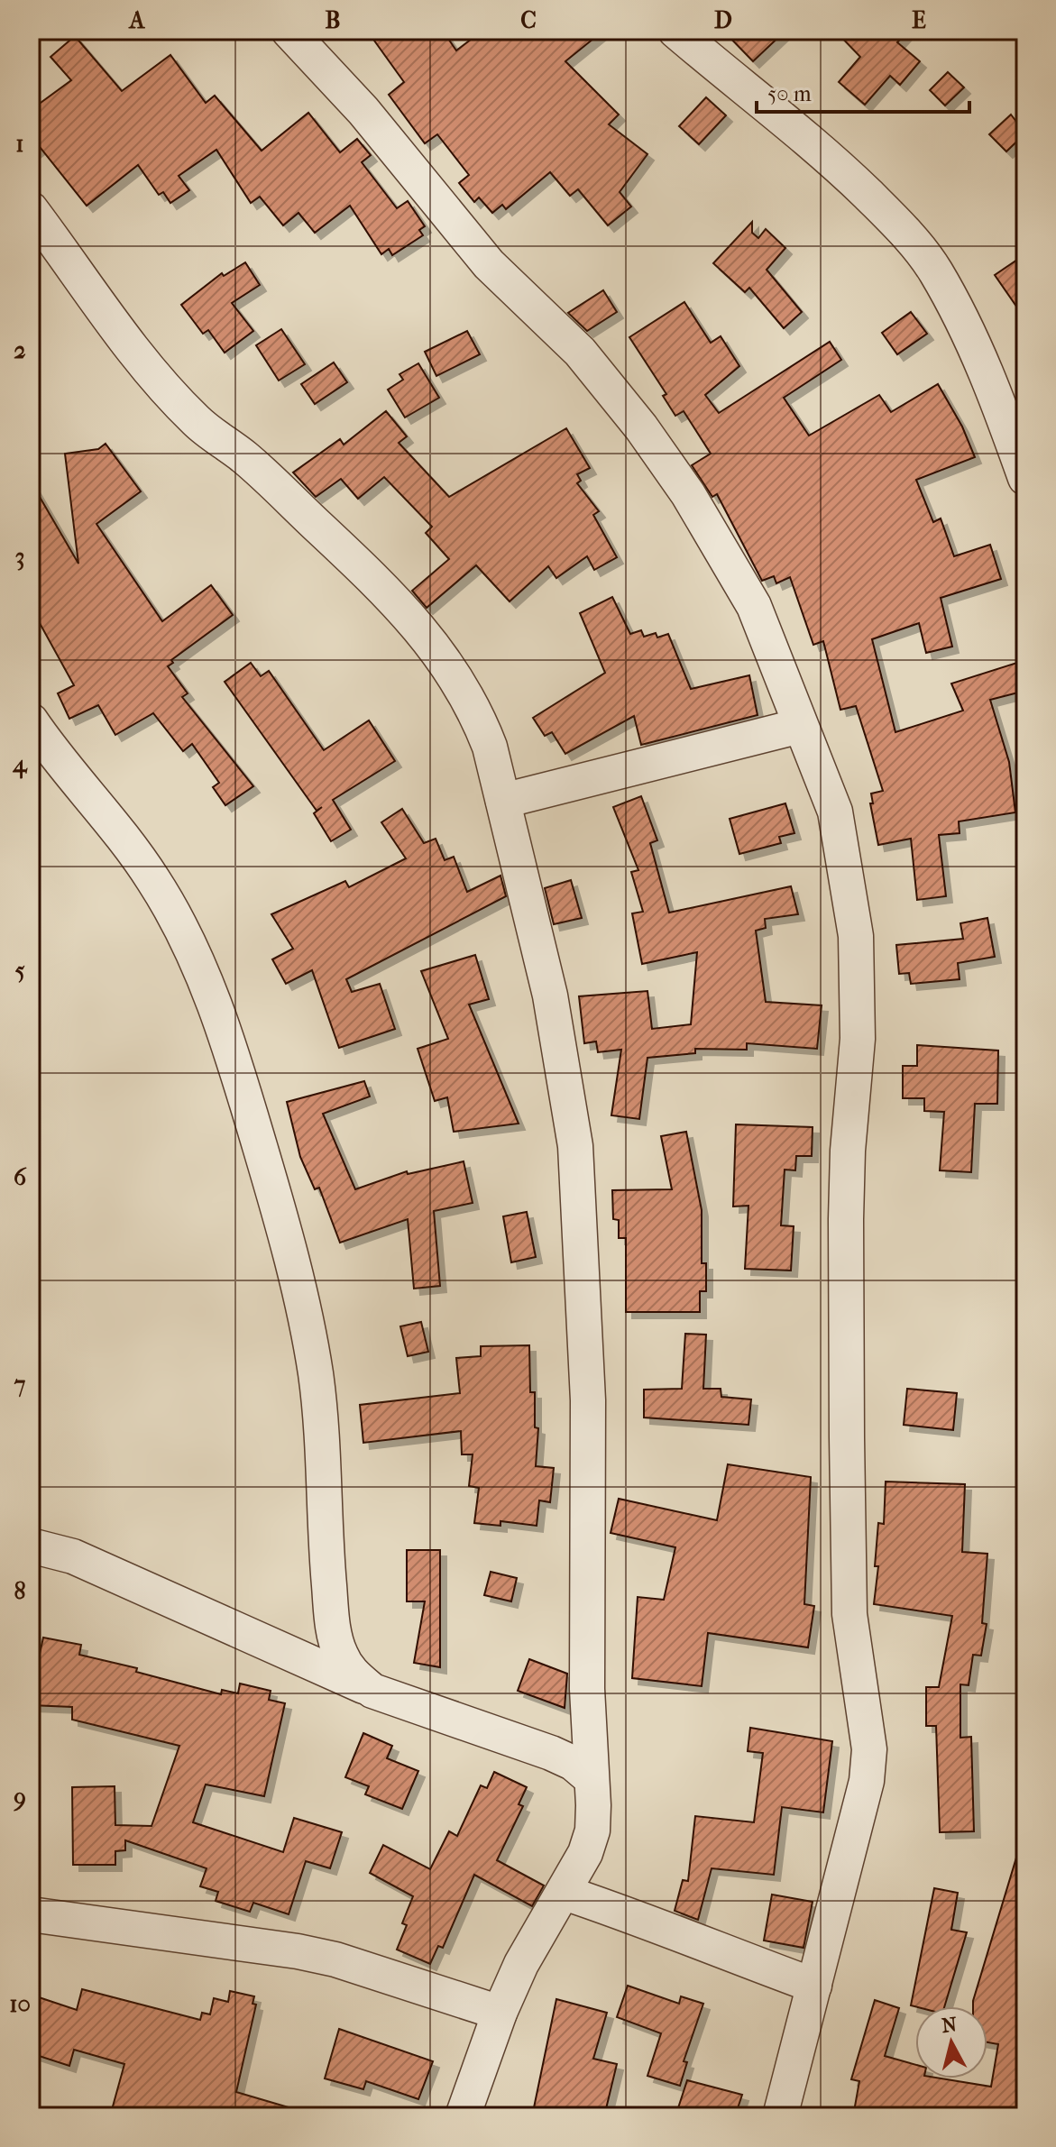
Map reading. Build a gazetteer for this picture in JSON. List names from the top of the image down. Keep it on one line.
{"scale_bar":"50 m","north":"top","grid":{"columns":["A","B","C","D","E"],"rows":["1","2","3","4","5","6","7","8","9","10"]}}
